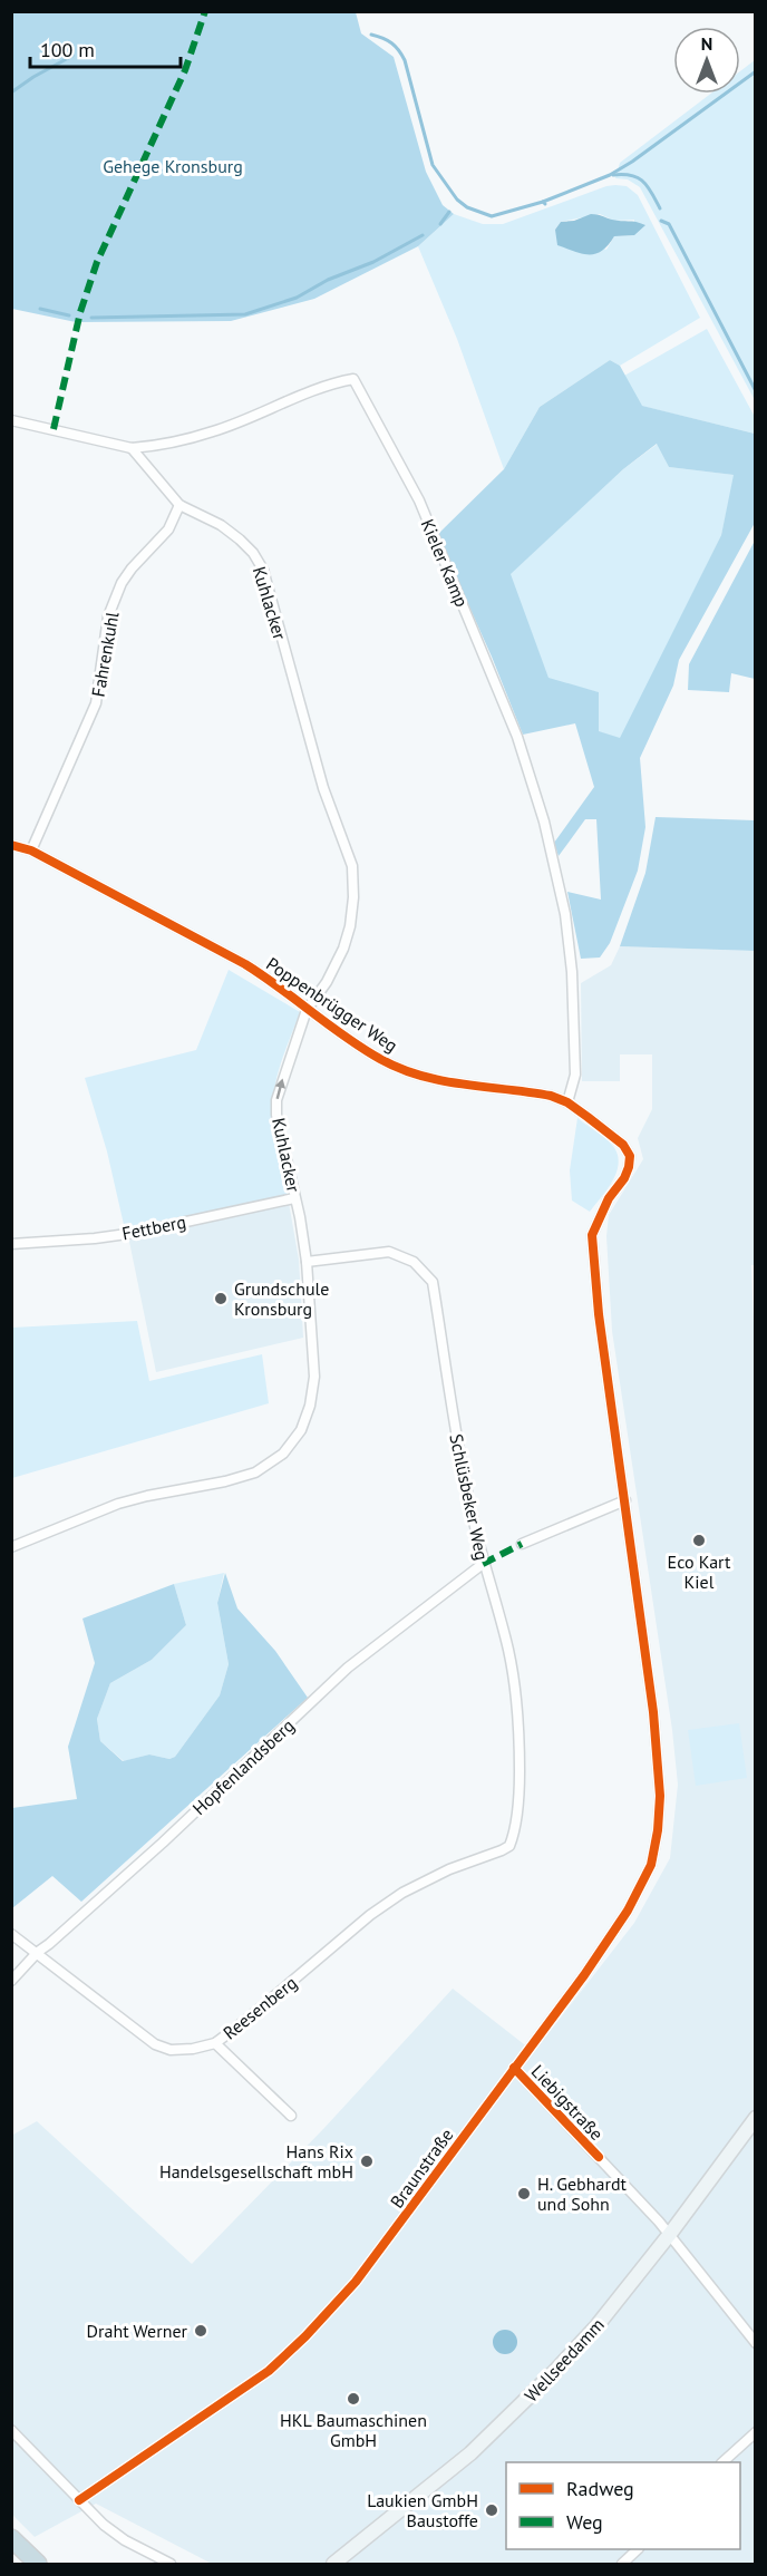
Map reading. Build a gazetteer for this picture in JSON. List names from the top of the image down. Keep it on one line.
{"streets":{"main road":["Wellseedamm"],"street":["Kieler Kamp","Kuhlacker","Fahrenkuhl","Poppenbrügger Weg","Fettberg","Schlüsbeker Weg","Hopfenlandsberg","Reesenberg","Liebigstraße","Braunstraße"]},"crossings":[["Kieler Kamp","Kuhlacker"],["Kieler Kamp","Poppenbrügger Weg"],["Kuhlacker","Fahrenkuhl"],["Kuhlacker","Poppenbrügger Weg"],["Kuhlacker","Fettberg"],["Kuhlacker","Schlüsbeker Weg"],["Fahrenkuhl","Poppenbrügger Weg"],["Poppenbrügger Weg","Braunstraße"],["Schlüsbeker Weg","Hopfenlandsberg"],["Schlüsbeker Weg","Reesenberg"],["Hopfenlandsberg","Reesenberg"],["Liebigstraße","Braunstraße"],["Liebigstraße","Wellseedamm"]],"parks":["Gehege Kronsburg"],"places":["Grundschule Kronsburg","Eco Kart Kiel","Hans Rix Handelsgesellschaft mbH","H. Gebhardt und Sohn","Draht Werner","HKL Baumaschinen GmbH","Laukien GmbH Baustoffe"],"legend":["Radweg","Weg"],"scale_bar":"100 m","north":"top"}
